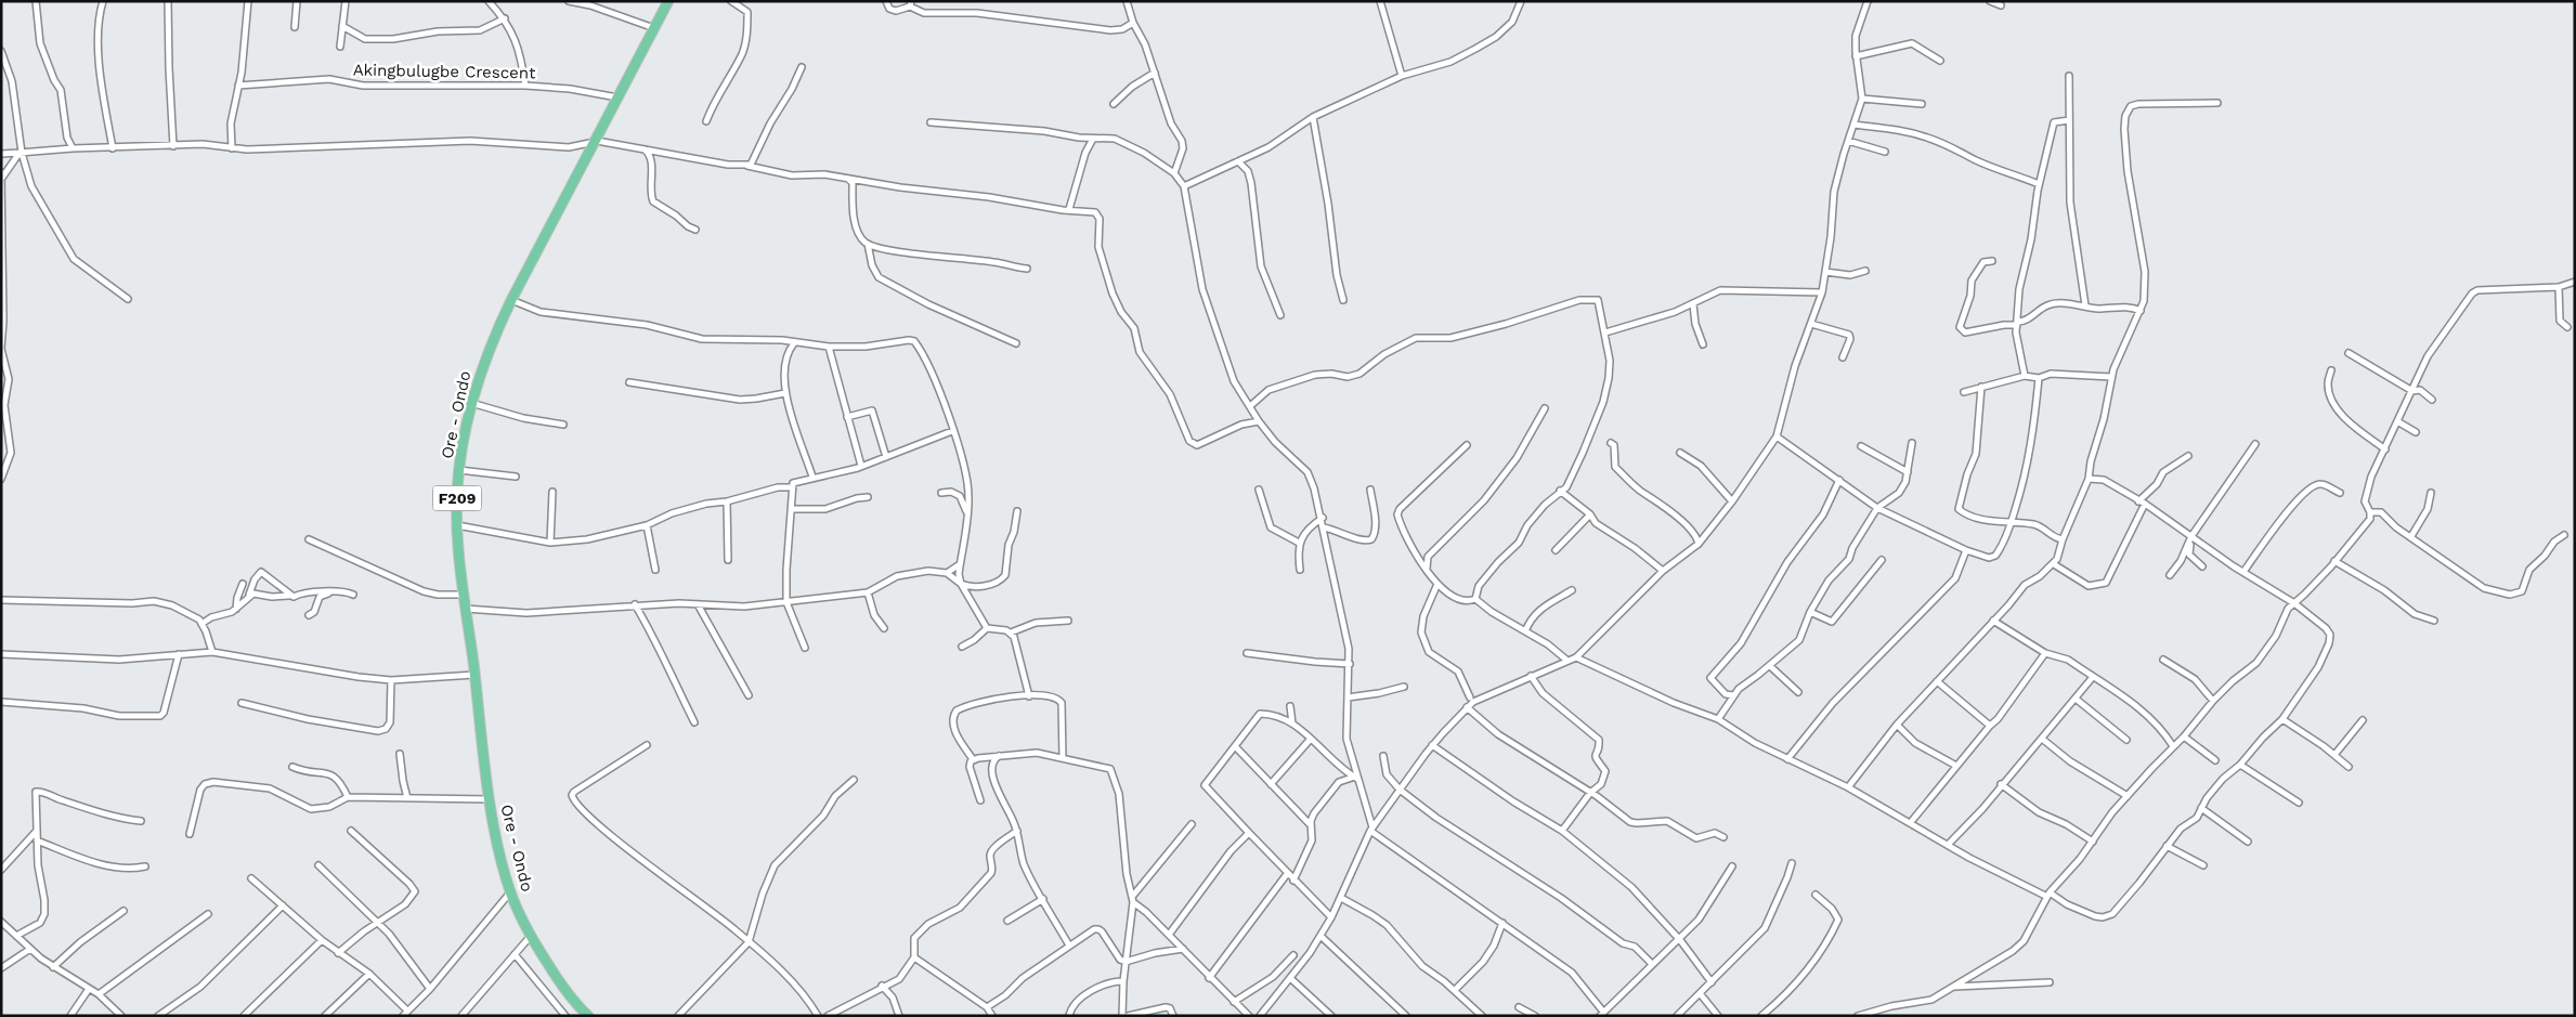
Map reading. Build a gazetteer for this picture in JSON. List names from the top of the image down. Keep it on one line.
{"streets":{"main road":["Ore - Ondo","F209"],"street":["Akingbulugbe Crescent"]},"crossings":[["Akingbulugbe Crescent","Ore - Ondo"]]}
